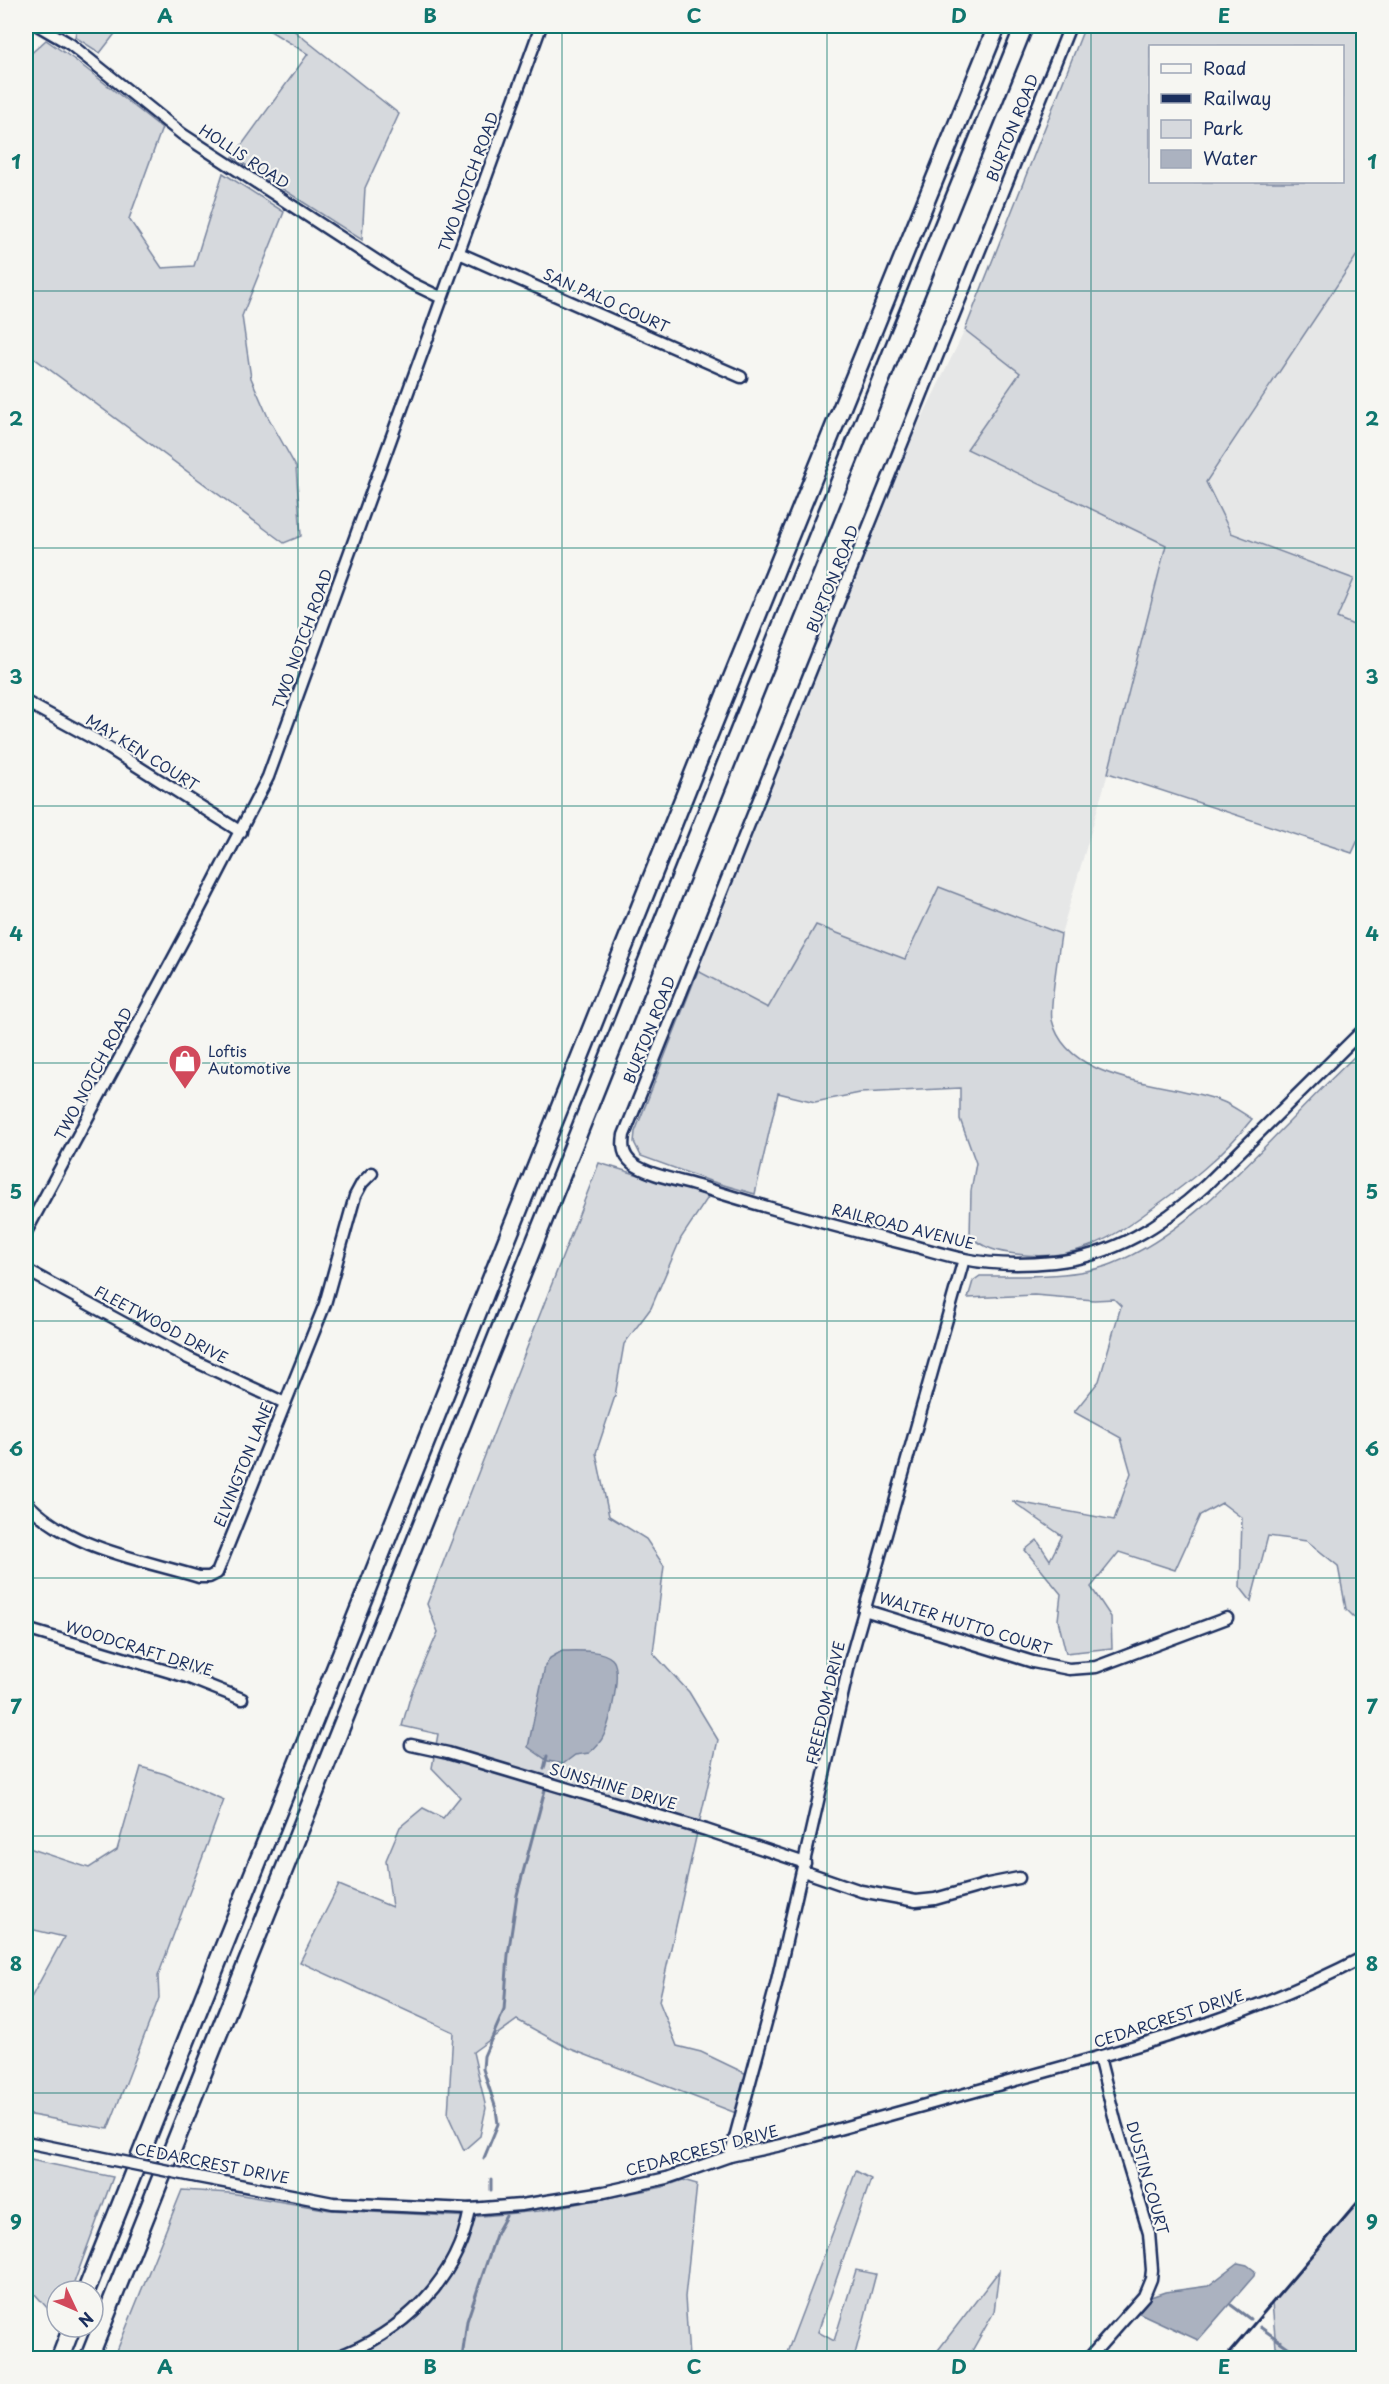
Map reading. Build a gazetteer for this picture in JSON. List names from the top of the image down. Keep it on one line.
{"streets":{"street":["BURTON ROAD","HOLLIS ROAD","TWO NOTCH ROAD","SAN PALO COURT","MAY KEN COURT","RAILROAD AVENUE","FLEETWOOD DRIVE","ELVINGTON LANE","WALTER HUTTO COURT","WOODCRAFT DRIVE","FREEDOM DRIVE","SUNSHINE DRIVE","CEDARCREST DRIVE","DUSTIN COURT"]},"crossings":[["BURTON ROAD","RAILROAD AVENUE"],["HOLLIS ROAD","TWO NOTCH ROAD"],["TWO NOTCH ROAD","SAN PALO COURT"],["TWO NOTCH ROAD","MAY KEN COURT"],["RAILROAD AVENUE","FREEDOM DRIVE"],["FLEETWOOD DRIVE","ELVINGTON LANE"],["WALTER HUTTO COURT","FREEDOM DRIVE"],["FREEDOM DRIVE","SUNSHINE DRIVE"],["FREEDOM DRIVE","CEDARCREST DRIVE"],["CEDARCREST DRIVE","DUSTIN COURT"]],"places":{"shop":["Loftis Automotive"]},"legend":["Road","Railway","Park","Water"],"north":"bottom right","grid":{"columns":["A","B","C","D","E"],"rows":["1","2","3","4","5","6","7","8","9"]}}
